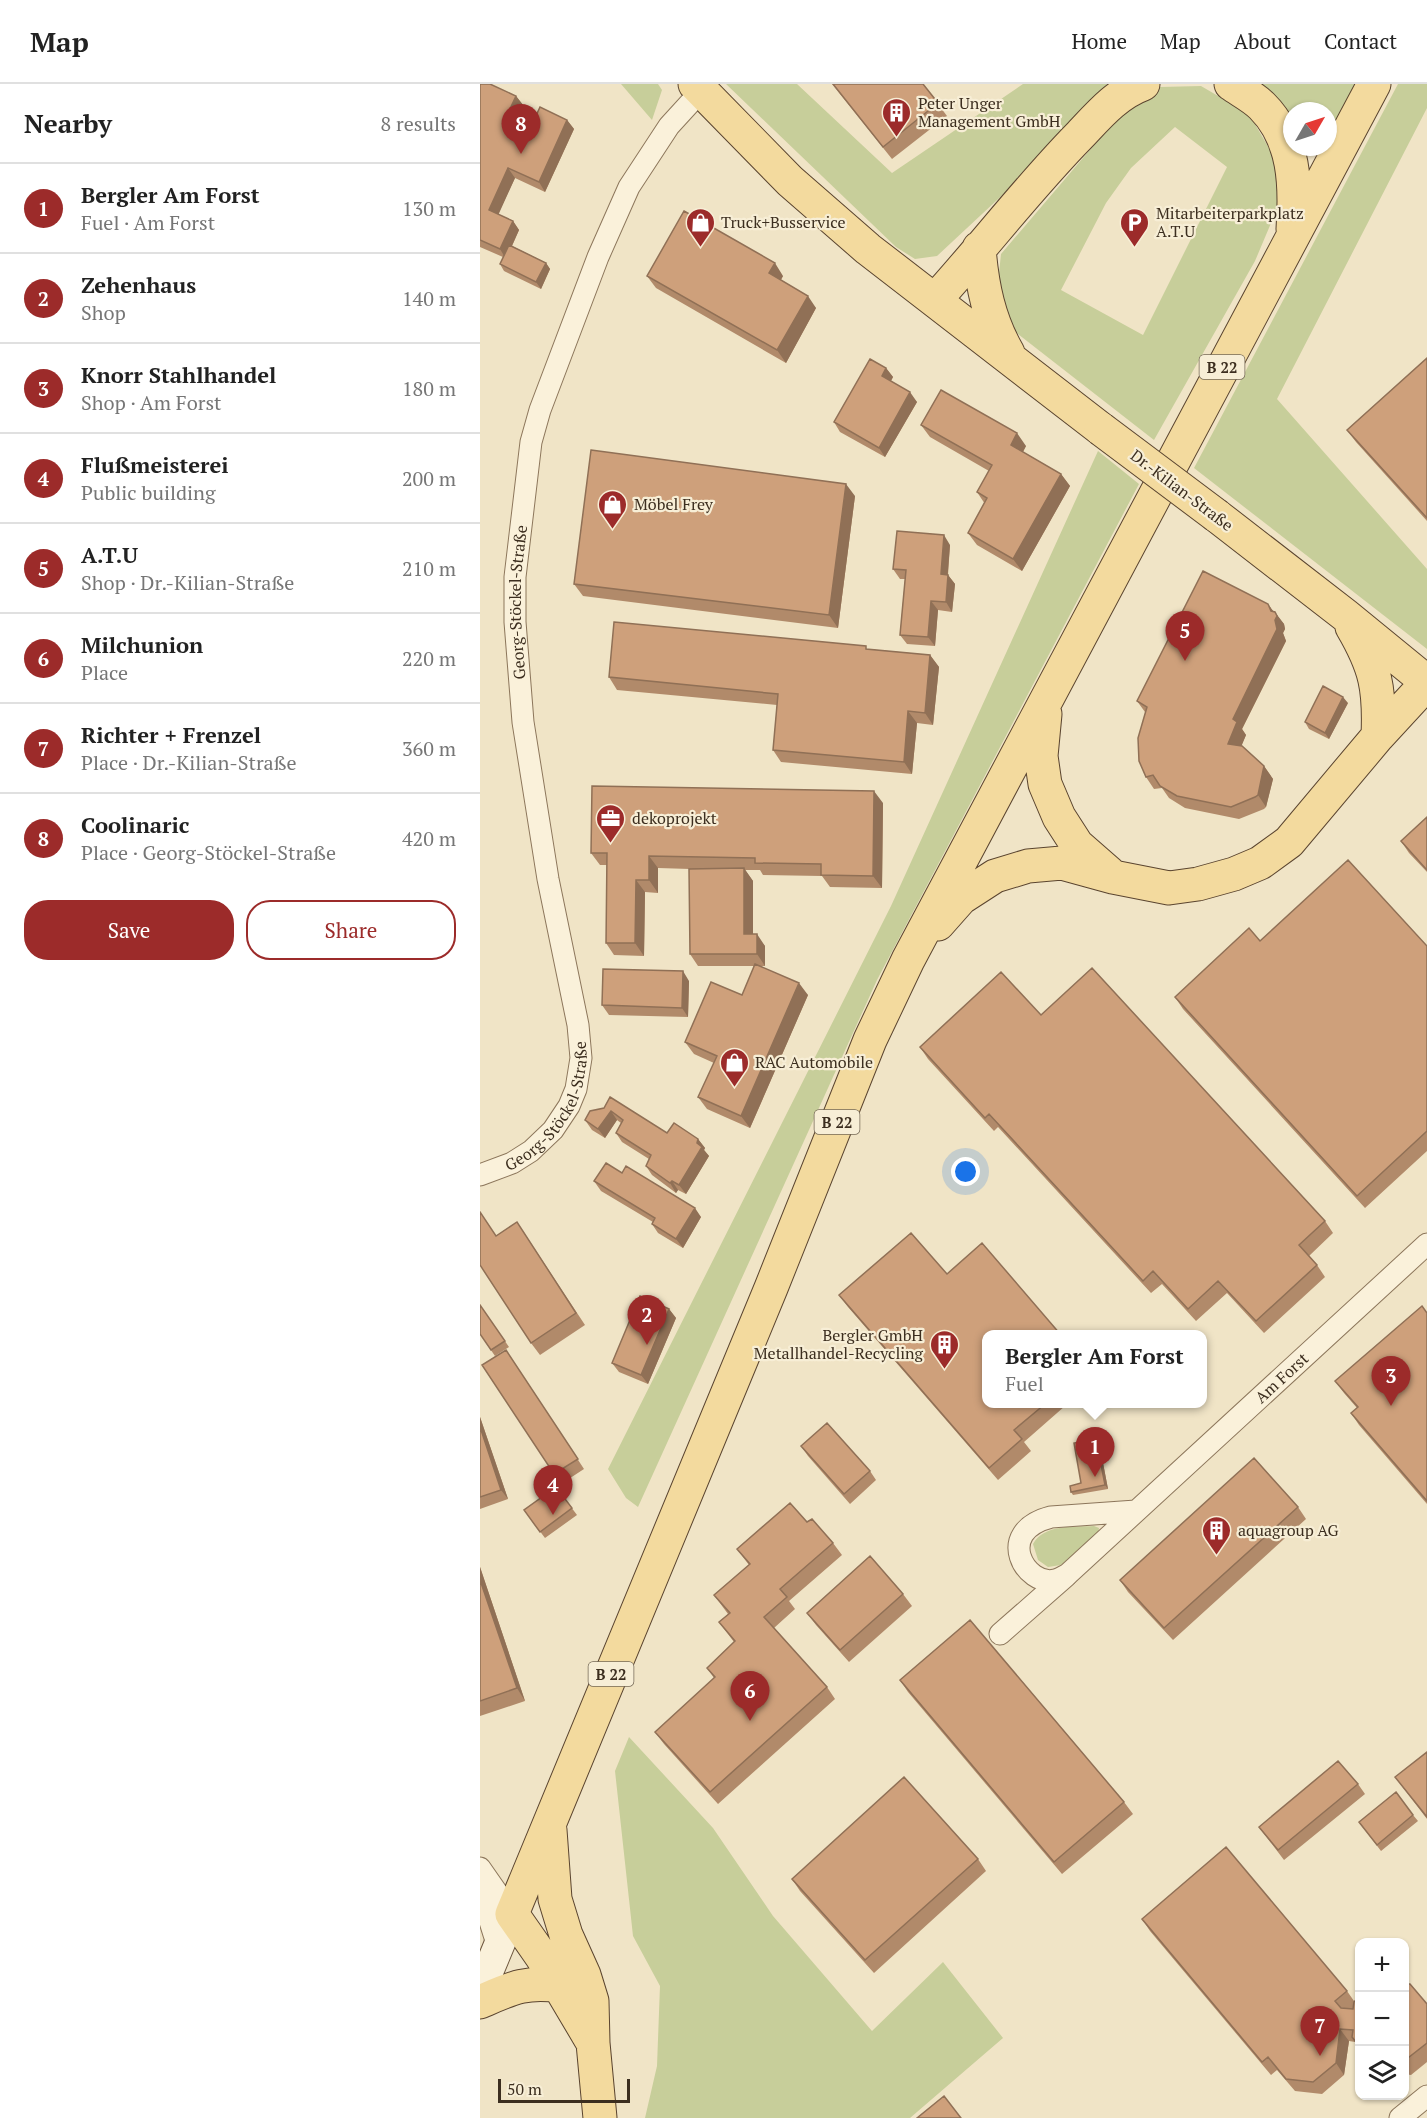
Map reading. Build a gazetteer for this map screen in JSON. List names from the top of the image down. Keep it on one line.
{"streets":{"main road":["B 22","Dr.-Kilian-Straße"],"street":["Georg-Stöckel-Straße","Am Forst"]},"crossings":[["Dr.-Kilian-Straße","Georg-Stöckel-Straße"]],"places":{"building":["Peter Unger Management GmbH","Bergler GmbH Metallhandel-Recycling","aquagroup AG"],"shop":["Truck+Busservice","Möbel Frey","RAC Automobile"],"parking":["Mitarbeiterparkplatz A.T.U"],"office":["dekoprojekt"]},"scale_bar":"50 m","north":"top right","page":{"header":"Map","nav":["Home","Map","About","Contact"],"heading":["Nearby","8 results"],"pins":["8","5","2","3","1","4","6","7"],"list":[{"mark":"1","name":"Bergler Am Forst","note":"Fuel · Am Forst","value":"130 m"},{"mark":"2","name":"Zehenhaus","note":"Shop","value":"140 m"},{"mark":"3","name":"Knorr Stahlhandel","note":"Shop · Am Forst","value":"180 m"},{"mark":"4","name":"Flußmeisterei","note":"Public building","value":"200 m"},{"mark":"5","name":"A.T.U","note":"Shop · Dr.-Kilian-Straße","value":"210 m"},{"mark":"6","name":"Milchunion","note":"Place","value":"220 m"},{"mark":"7","name":"Richter + Frenzel","note":"Place · Dr.-Kilian-Straße","value":"360 m"},{"mark":"8","name":"Coolinaric","note":"Place · Georg-Stöckel-Straße","value":"420 m"}],"buttons":["Save","Share"],"popup":["Bergler Am Forst","Fuel"],"map_buttons":["+","−"],"scale":"50 m"}}
